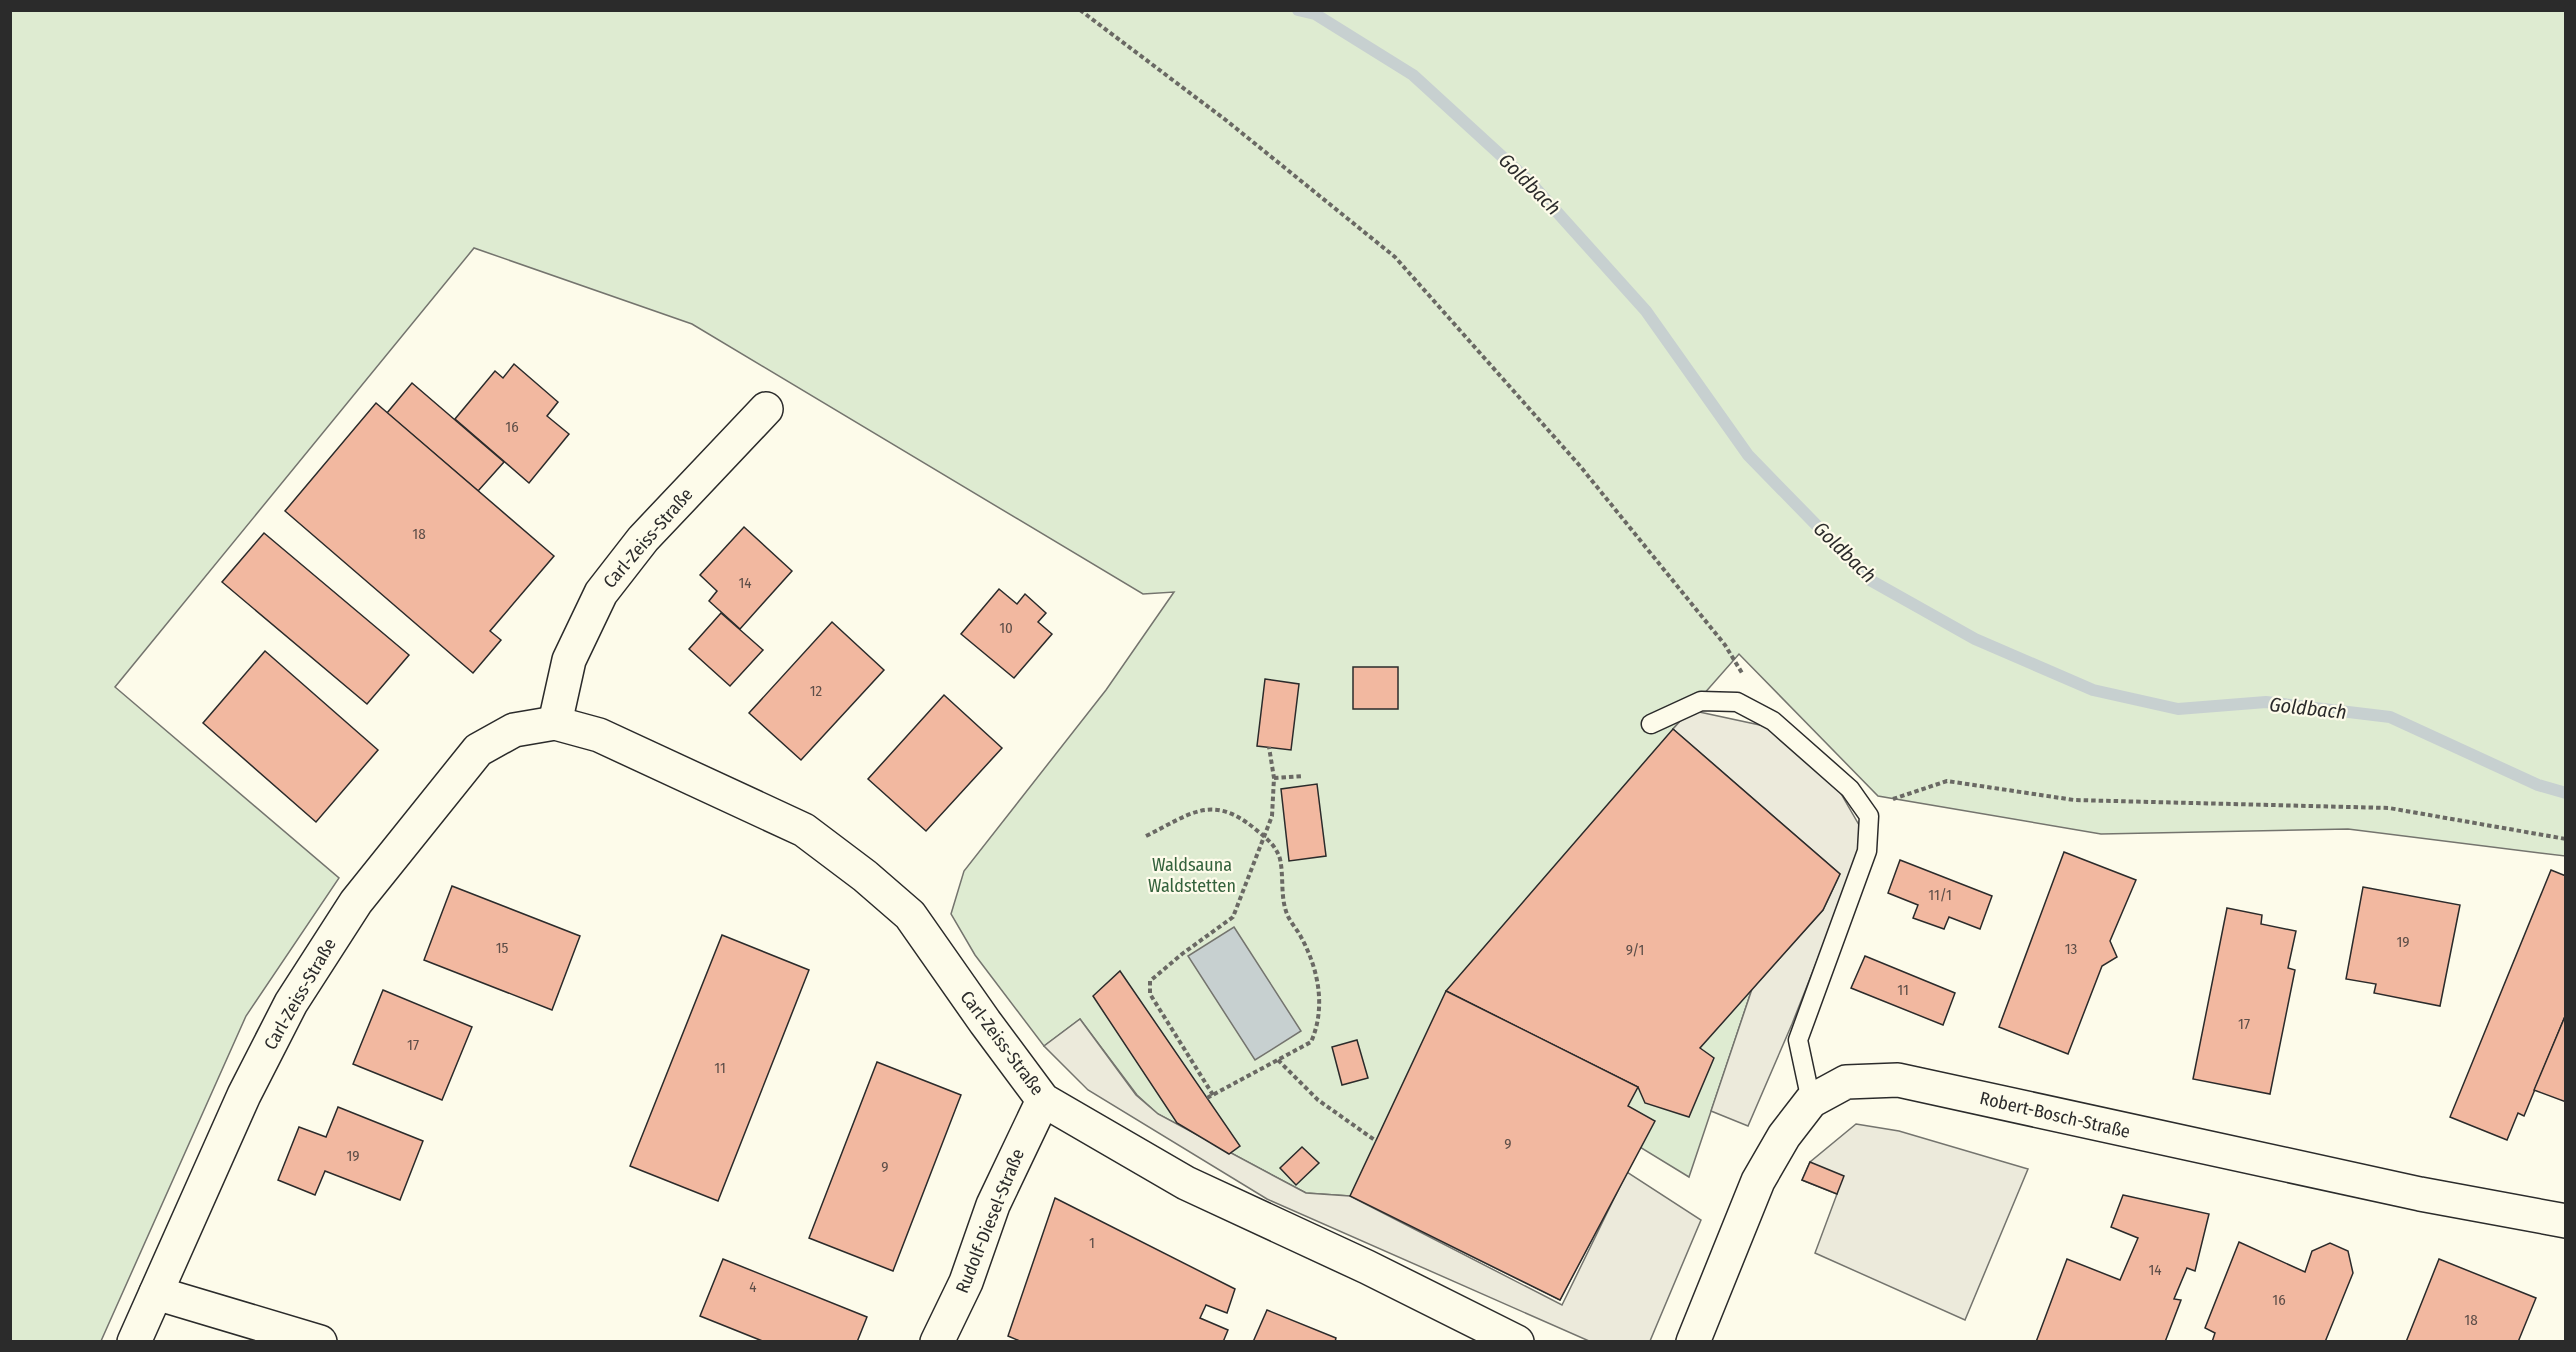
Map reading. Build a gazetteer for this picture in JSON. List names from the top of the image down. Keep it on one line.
{"streets":{"street":["Carl-Zeiss-Straße","Robert-Bosch-Straße","Rudolf-Diesel-Straße"]},"crossings":[["Carl-Zeiss-Straße","Rudolf-Diesel-Straße"]],"water":["Goldbach"],"parks":["Waldsauna Waldstetten"],"house_numbers":["16","18","14","10","12","11/1","19","15","13","9/1","11","17","17","11","9","19","9","1","14","4","16","18"]}
